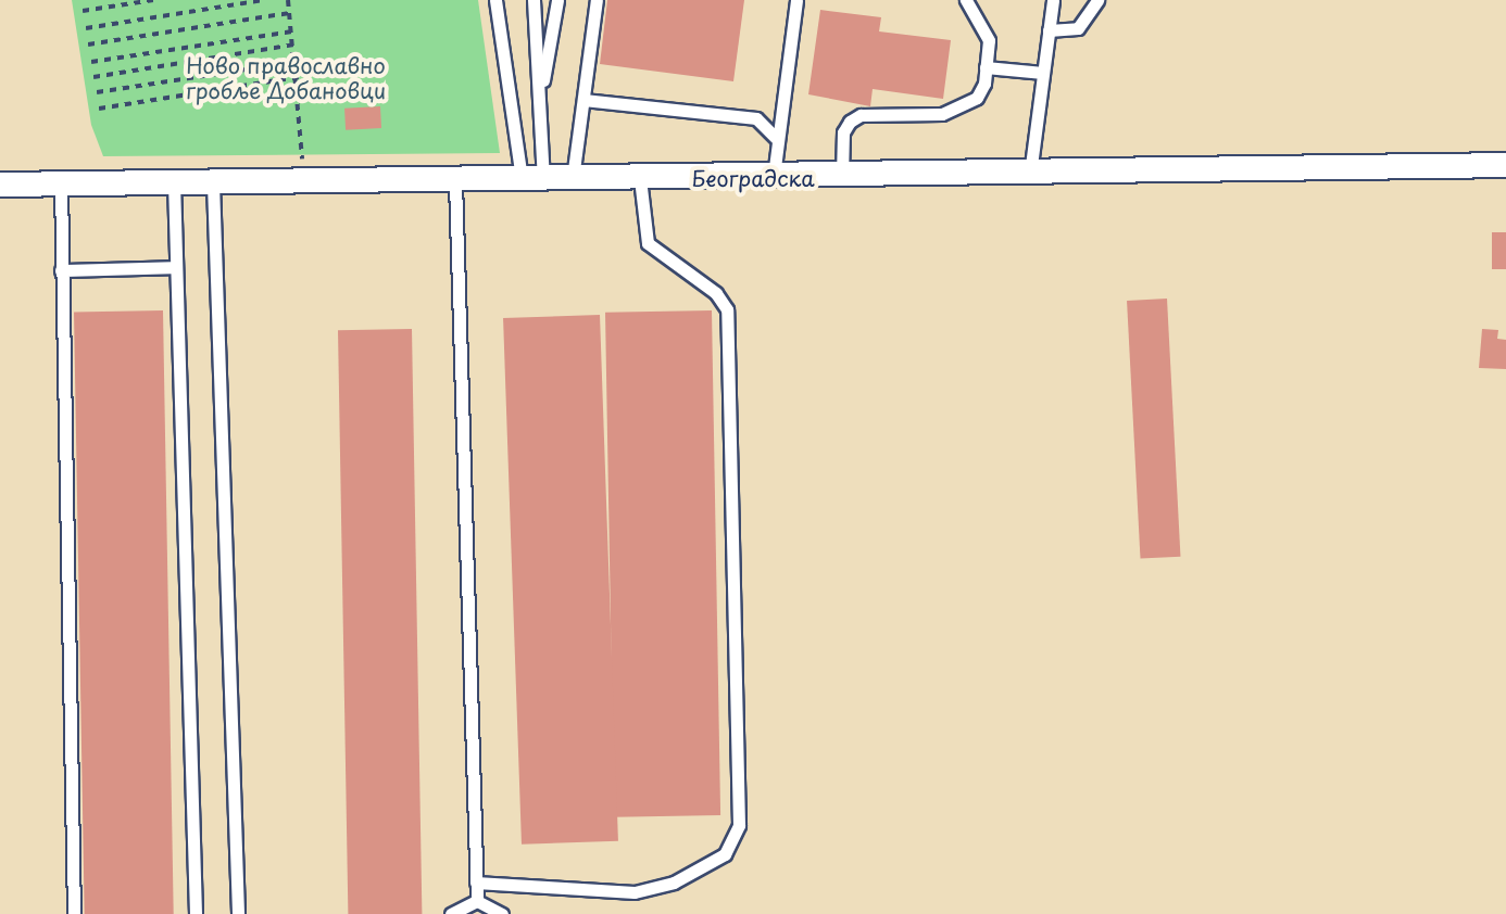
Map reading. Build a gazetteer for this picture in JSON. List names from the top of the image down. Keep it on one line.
{"streets":{"street":["Београдска"]},"parks":["Ново православно гробље Добановци"]}
